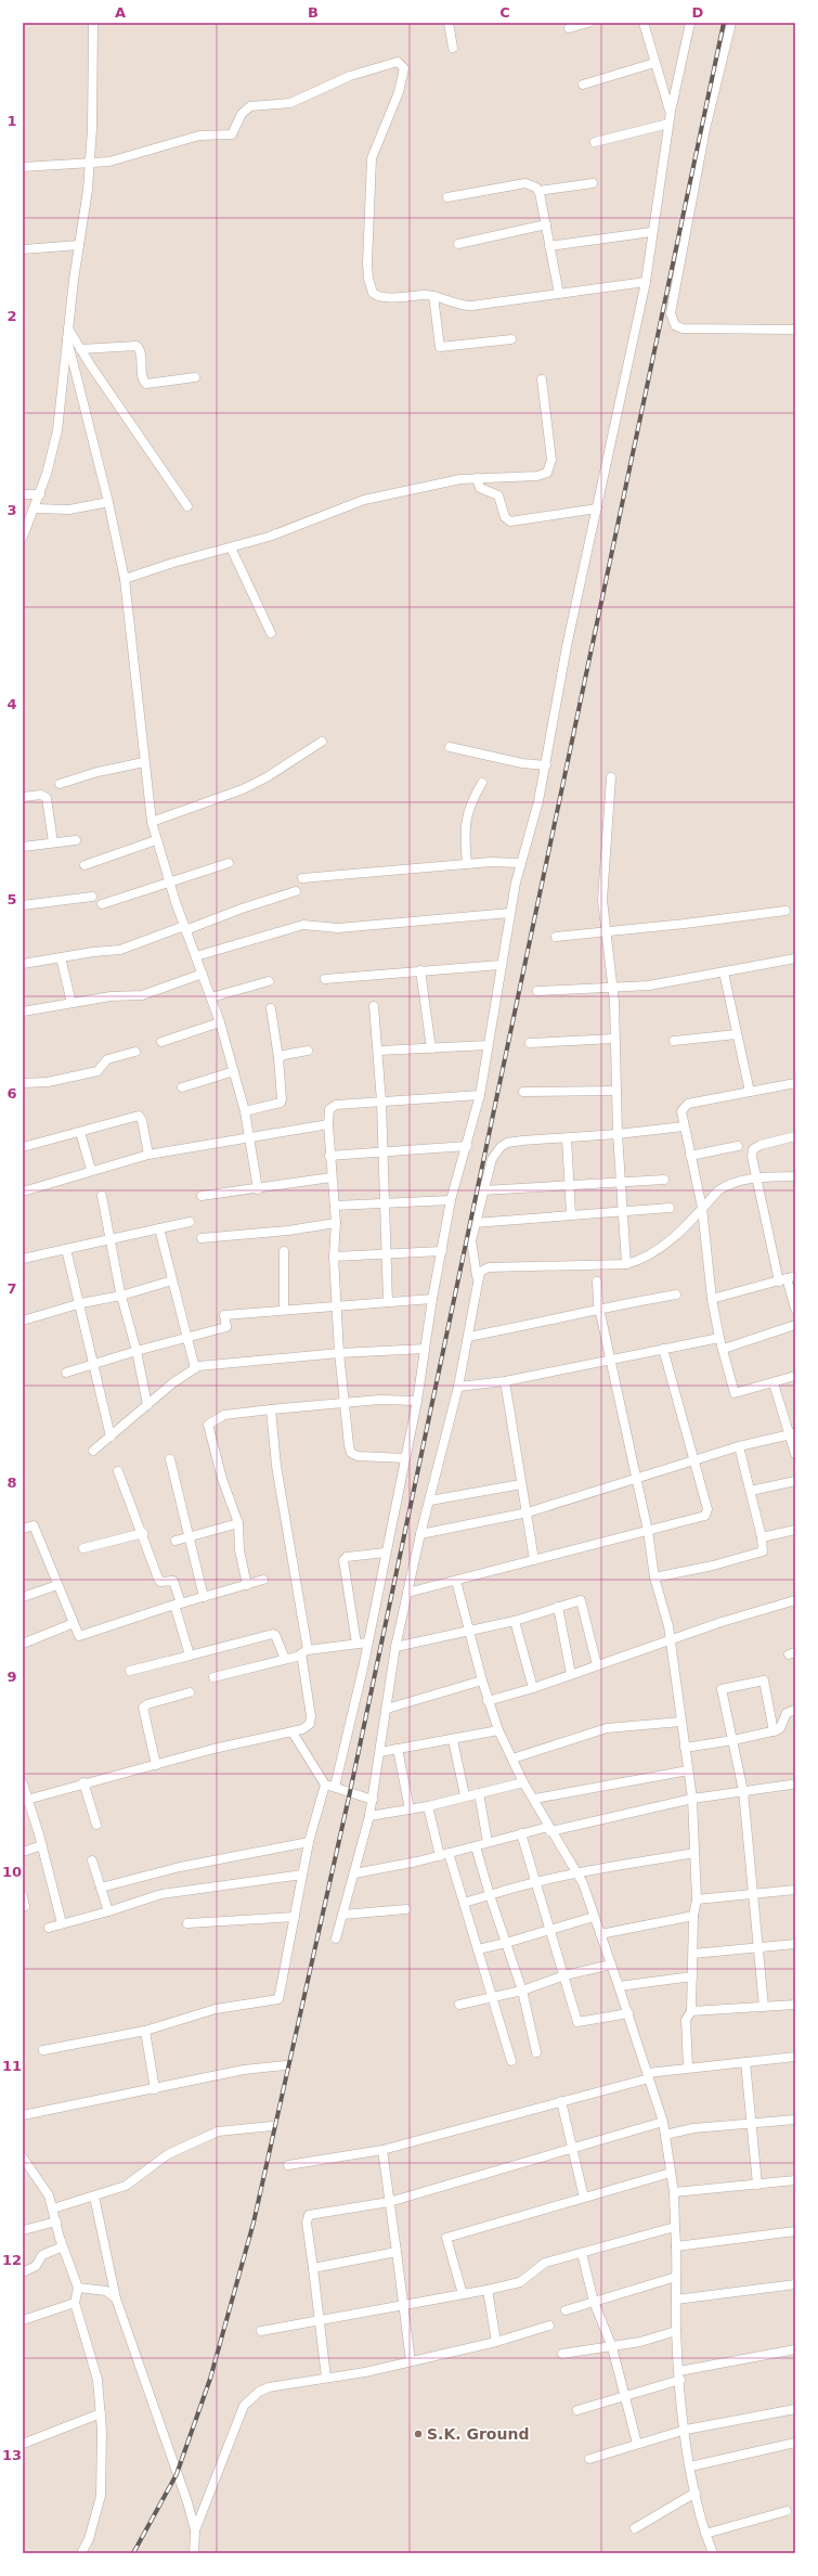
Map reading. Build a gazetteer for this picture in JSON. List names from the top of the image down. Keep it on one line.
{"places":["S.K. Ground"],"grid":{"columns":["A","B","C","D"],"rows":["1","2","3","4","5","6","7","8","9","10","11","12","13"]}}
